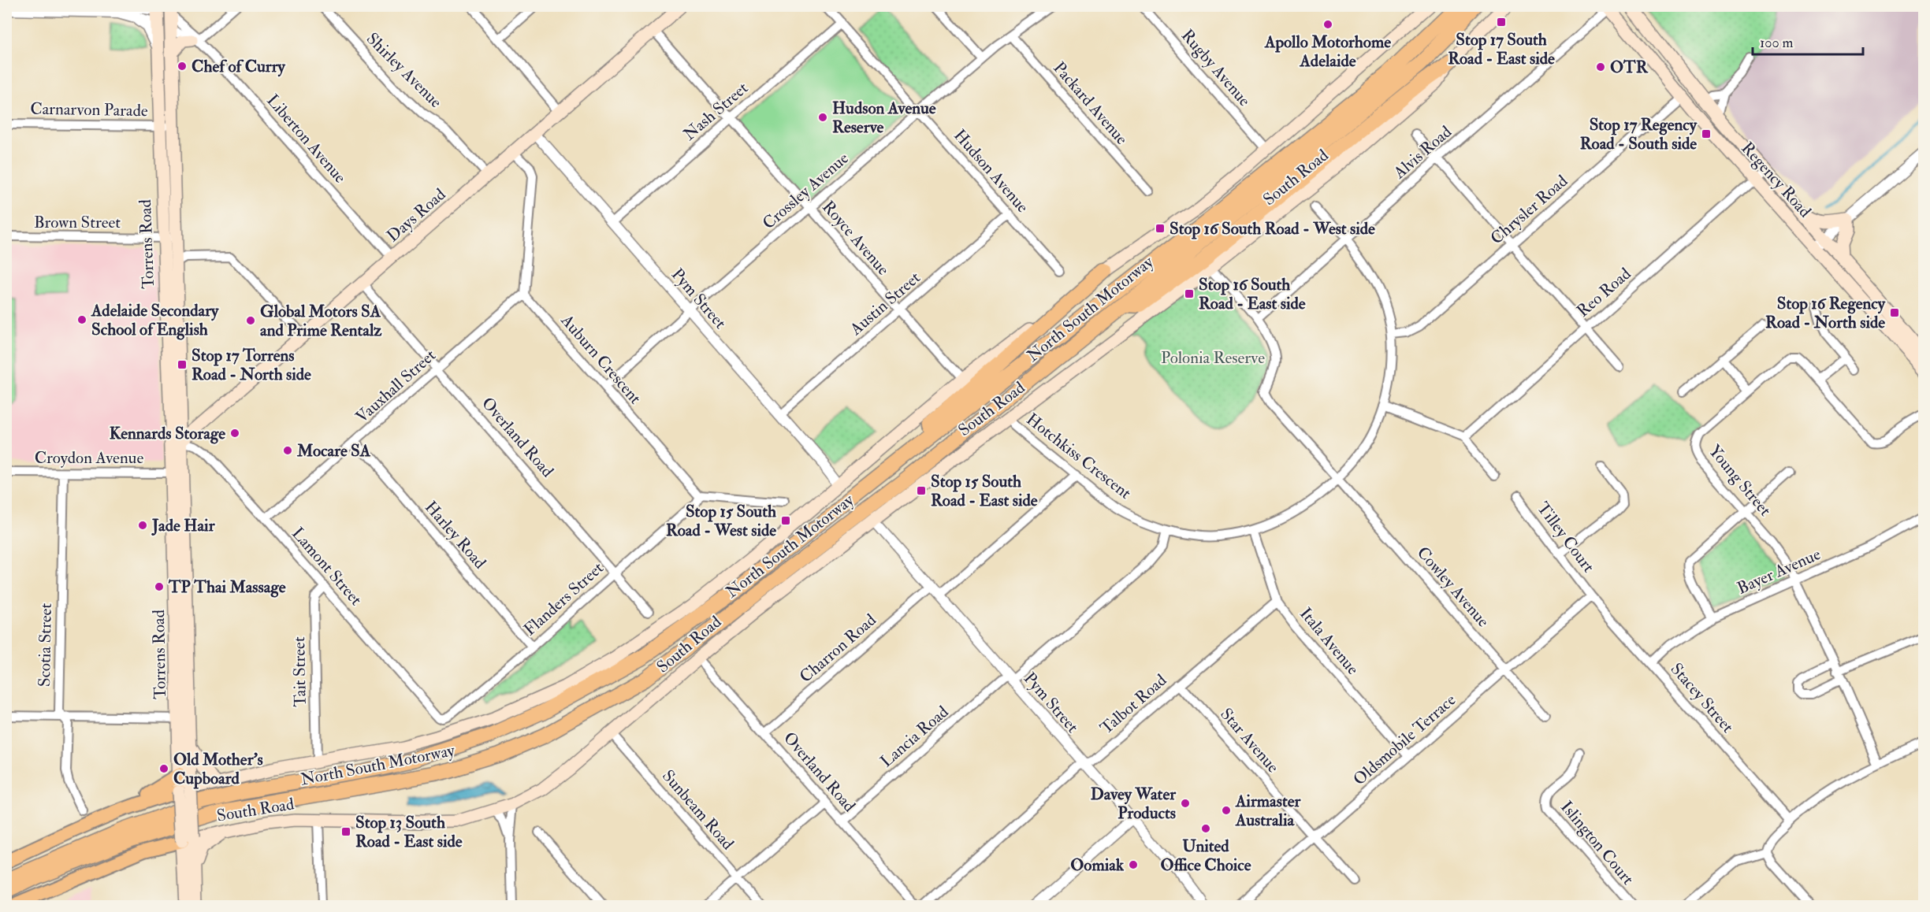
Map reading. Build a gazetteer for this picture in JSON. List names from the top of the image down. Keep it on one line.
{"streets":{"highway":["North South Motorway"],"main road":["South Road","Regency Road","Days Road","Torrens Road"],"street":["Rugby Avenue","Shirley Avenue","Packard Avenue","Carnarvon Parade","Nash Street","Liberton Avenue","Alvis Road","Hudson Avenue","Crossley Avenue","Chrysler Road","Brown Street","Royce Avenue","Reo Road","Pym Street","Austin Street","Auburn Crescent","Vauxhall Street","Overland Road","Hotchkiss Crescent","Croydon Avenue","Young Street","Harley Road","Tilley Court","Lamont Street","Bayer Avenue","Cowley Avenue","Flanders Street","Itala Avenue","Scotia Street","Charron Road","Tait Street","Stacey Street","Talbot Road","Lancia Road","Oldsmobile Terrace","Star Avenue","Sunbeam Road","Islington Court"]},"crossings":[["Rugby Avenue","South Road"],["Shirley Avenue","Days Road"],["Packard Avenue","Crossley Avenue"],["Carnarvon Parade","Torrens Road"],["Nash Street","Hudson Avenue"],["Nash Street","Royce Avenue"],["Nash Street","Pym Street"],["Liberton Avenue","Days Road"],["Liberton Avenue","Torrens Road"],["Alvis Road","Regency Road"],["Alvis Road","Hotchkiss Crescent"],["Alvis Road","Cowley Avenue"],["Hudson Avenue","Crossley Avenue"],["Hudson Avenue","Austin Street"],["South Road","Royce Avenue"],["South Road","Torrens Road"],["South Road","Pym Street"],["South Road","Overland Road"],["South Road","Hotchkiss Crescent"],["South Road","Tait Street"],["South Road","Sunbeam Road"],["Regency Road","Chrysler Road"],["Regency Road","Reo Road"],["Crossley Avenue","Royce Avenue"],["Crossley Avenue","Pym Street"],["Crossley Avenue","Auburn Crescent"],["Chrysler Road","Hotchkiss Crescent"],["Days Road","Royce Avenue"],["Days Road","Torrens Road"],["Days Road","Pym Street"],["Days Road","Overland Road"],["Days Road","Lamont Street"],["Brown Street","Torrens Road"],["Royce Avenue","Austin Street"],["Torrens Road","Croydon Avenue"],["Torrens Road","Lamont Street"],["Pym Street","Austin Street"],["Pym Street","Charron Road"],["Pym Street","Talbot Road"],["Pym Street","Lancia Road"],["Auburn Crescent","Vauxhall Street"],["Auburn Crescent","Flanders Street"],["Vauxhall Street","Overland Road"],["Vauxhall Street","Harley Road"],["Vauxhall Street","Lamont Street"],["Overland Road","Flanders Street"],["Overland Road","Charron Road"],["Overland Road","Lancia Road"],["Hotchkiss Crescent","Cowley Avenue"],["Hotchkiss Crescent","Itala Avenue"],["Hotchkiss Crescent","Lancia Road"],["Croydon Avenue","Scotia Street"],["Young Street","Bayer Avenue"],["Harley Road","Flanders Street"],["Tilley Court","Stacey Street"],["Tilley Court","Oldsmobile Terrace"],["Lamont Street","Flanders Street"],["Lamont Street","Tait Street"],["Bayer Avenue","Stacey Street"],["Cowley Avenue","Oldsmobile Terrace"],["Itala Avenue","Talbot Road"],["Itala Avenue","Oldsmobile Terrace"],["Stacey Street","Oldsmobile Terrace"],["Talbot Road","Star Avenue"],["Oldsmobile Terrace","Star Avenue"]],"parks":["Polonia Reserve"],"places":{"transit":["Stop 17 South Road - East side","Stop 17 Regency Road - South side","Stop 16 South Road - West side","Stop 16 South Road - East side","Stop 16 Regency Road - North side","Stop 17 Torrens Road - North side","Stop 15 South Road - East side","Stop 15 South Road - West side","Stop 13 South Road - East side"],"other":["Apollo Motorhome Adelaide","Chef of Curry","OTR","Hudson Avenue Reserve","Adelaide Secondary School of English","Global Motors SA and Prime Rentalz","Kennards Storage","Mocare SA","Jade Hair","TP Thai Massage","Old Mother's Cupboard","Davey Water Products","Airmaster Australia","United Office Choice","Oomiak"]},"scale_bar":"100 m"}
